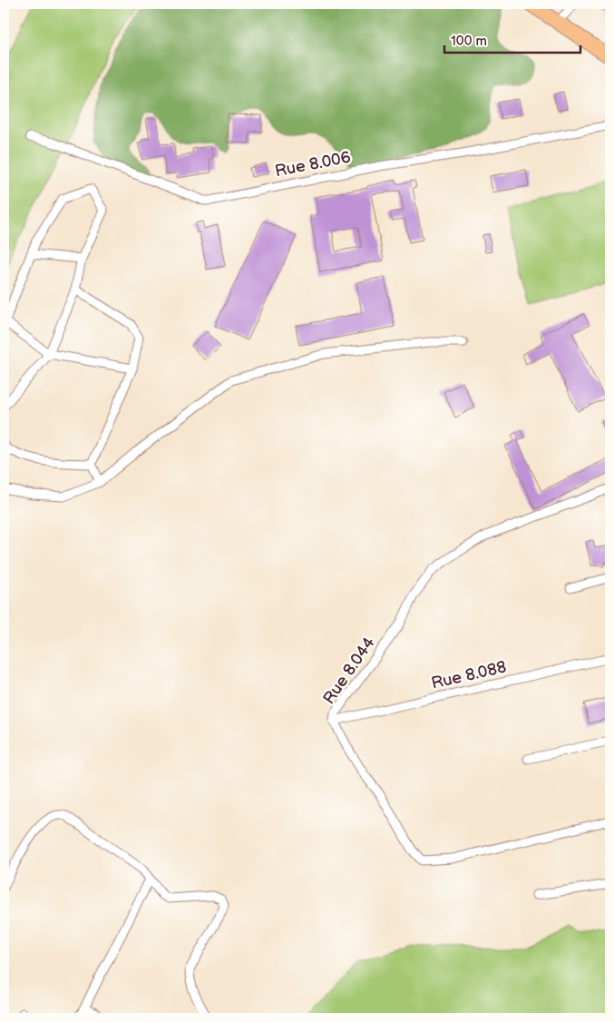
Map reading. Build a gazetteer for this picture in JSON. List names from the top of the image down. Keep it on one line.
{"streets":{"street":["Rue 8.006","Rue 8.044","Rue 8.088"]},"crossings":[["Rue 8.044","Rue 8.088"]],"scale_bar":"100 m"}
